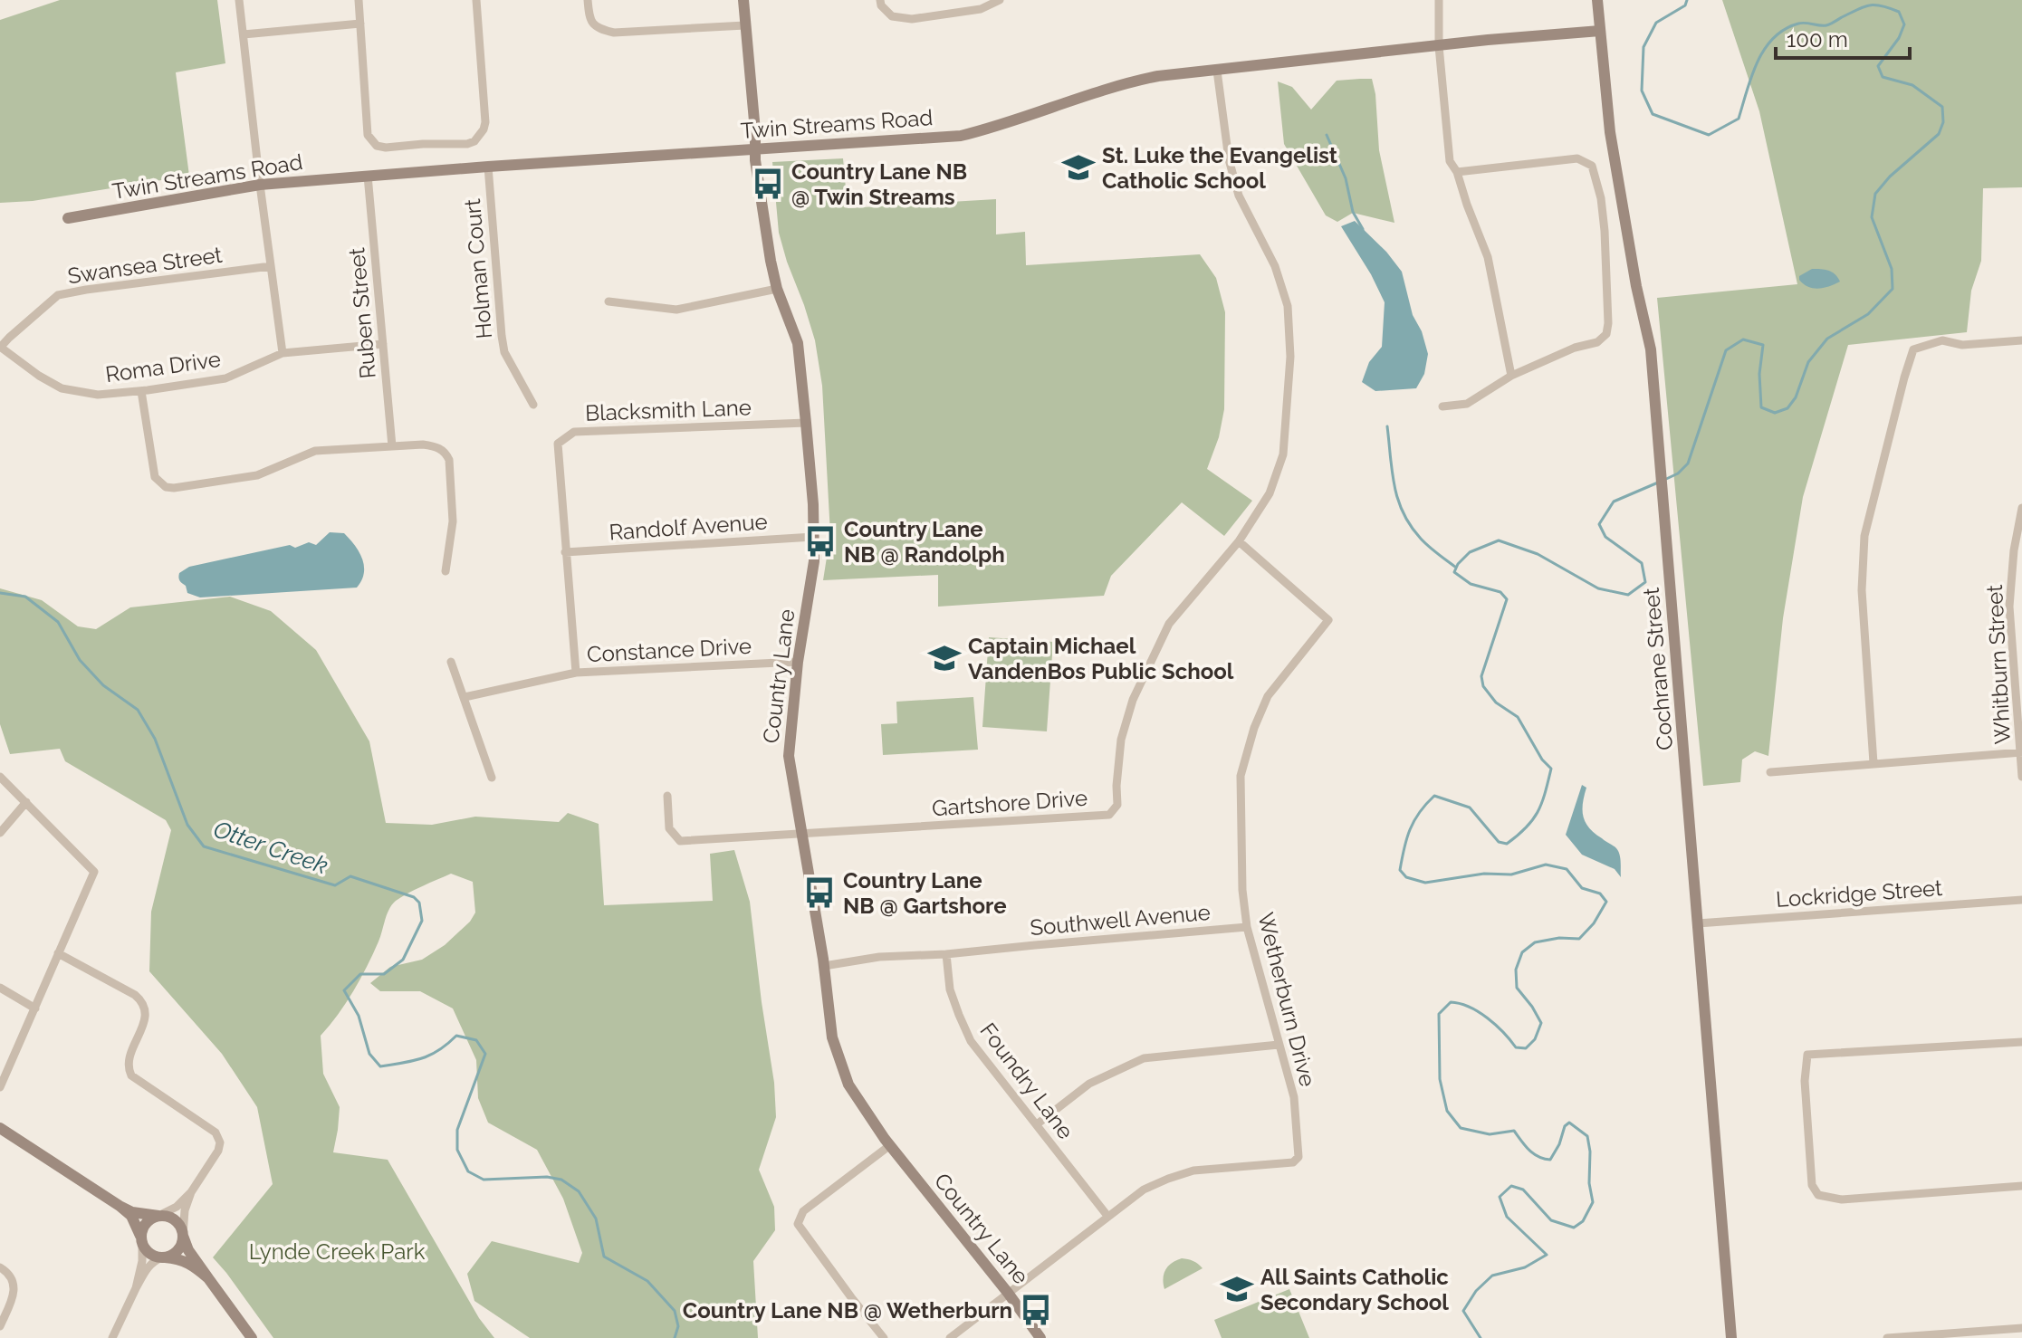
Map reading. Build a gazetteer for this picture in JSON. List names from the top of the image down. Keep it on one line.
{"streets":{"street":["Twin Streams Road","Swansea Street","Holman Court","Ruben Street","Roma Drive","Blacksmith Lane","Randolf Avenue","Constance Drive","Whitburn Street","Cochrane Street","Country Lane","Gartshore Drive","Lockridge Street","Southwell Avenue","Wetherburn Drive","Foundry Lane"]},"crossings":[["Twin Streams Road","Holman Court"],["Twin Streams Road","Ruben Street"],["Twin Streams Road","Cochrane Street"],["Twin Streams Road","Country Lane"],["Twin Streams Road","Gartshore Drive"],["Swansea Street","Roma Drive"],["Ruben Street","Roma Drive"],["Blacksmith Lane","Randolf Avenue"],["Blacksmith Lane","Constance Drive"],["Blacksmith Lane","Country Lane"],["Randolf Avenue","Constance Drive"],["Randolf Avenue","Country Lane"],["Constance Drive","Country Lane"],["Cochrane Street","Lockridge Street"],["Country Lane","Gartshore Drive"],["Country Lane","Southwell Avenue"],["Country Lane","Wetherburn Drive"],["Gartshore Drive","Wetherburn Drive"],["Southwell Avenue","Wetherburn Drive"],["Southwell Avenue","Foundry Lane"],["Wetherburn Drive","Foundry Lane"]],"water":["Otter Creek"],"parks":["Lynde Creek Park"],"places":{"school or university":["St. Luke the Evangelist Catholic School","Captain Michael VandenBos Public School","All Saints Catholic Secondary School"],"bus stop":["Country Lane NB @ Twin Streams","Country Lane NB @ Randolph","Country Lane NB @ Gartshore","Country Lane NB @ Wetherburn"]},"scale_bar":"100 m"}
